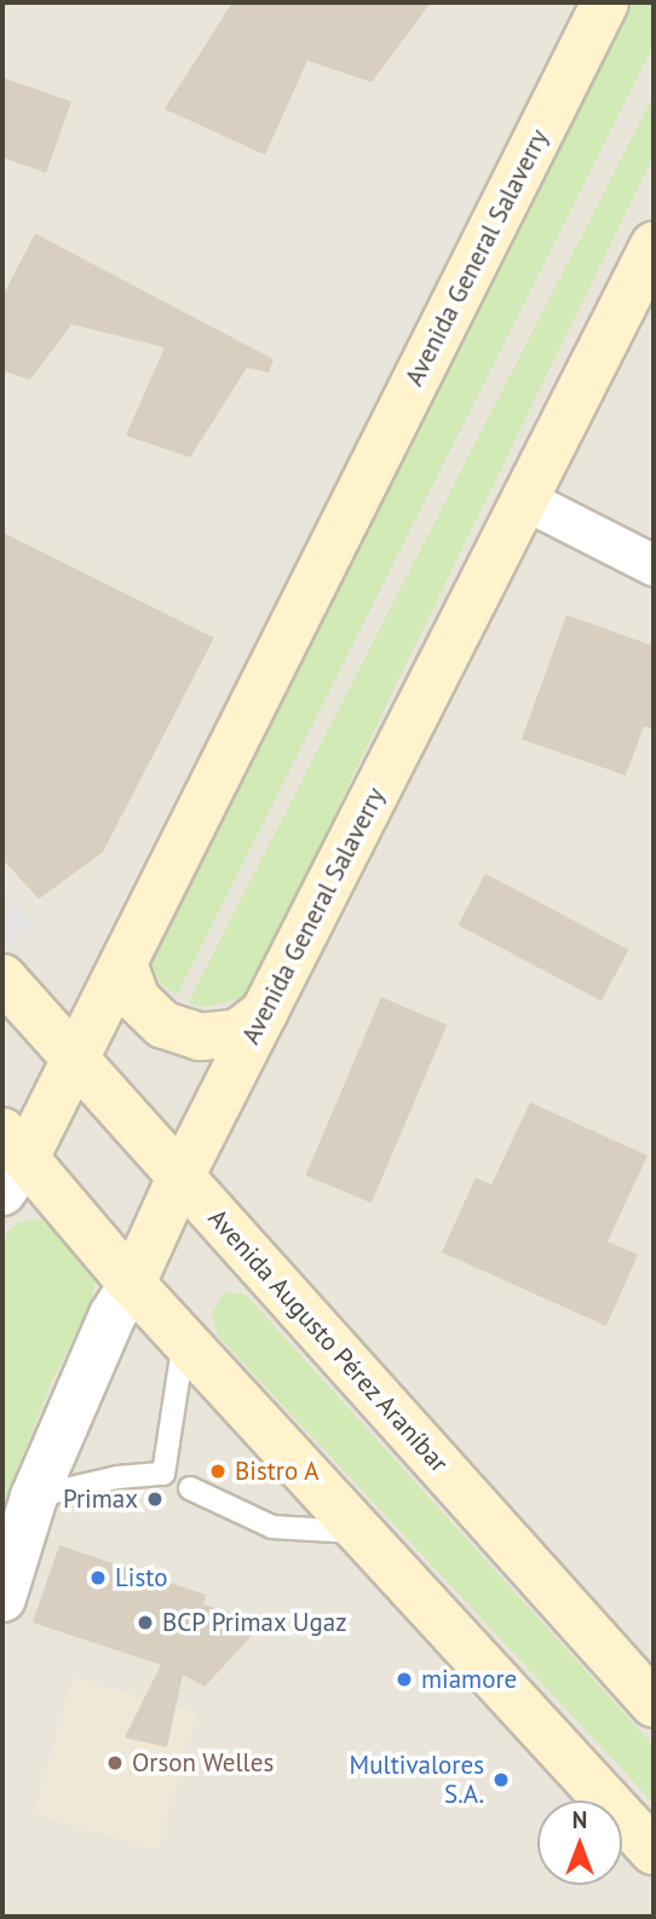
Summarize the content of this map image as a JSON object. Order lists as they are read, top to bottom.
{
  "streets": {
    "main road": ["Avenida General Salaverry", "Avenida Augusto Pérez Araníbar"]
  },
  "crossings": [
    ["Avenida General Salaverry", "Avenida Augusto Pérez Araníbar"]
  ],
  "places": [
    "Bistro A",
    "Primax",
    "Listo",
    "BCP Primax Ugaz",
    "miamore",
    "Orson Welles",
    "Multivalores S.A."
  ],
  "north": "top"
}
